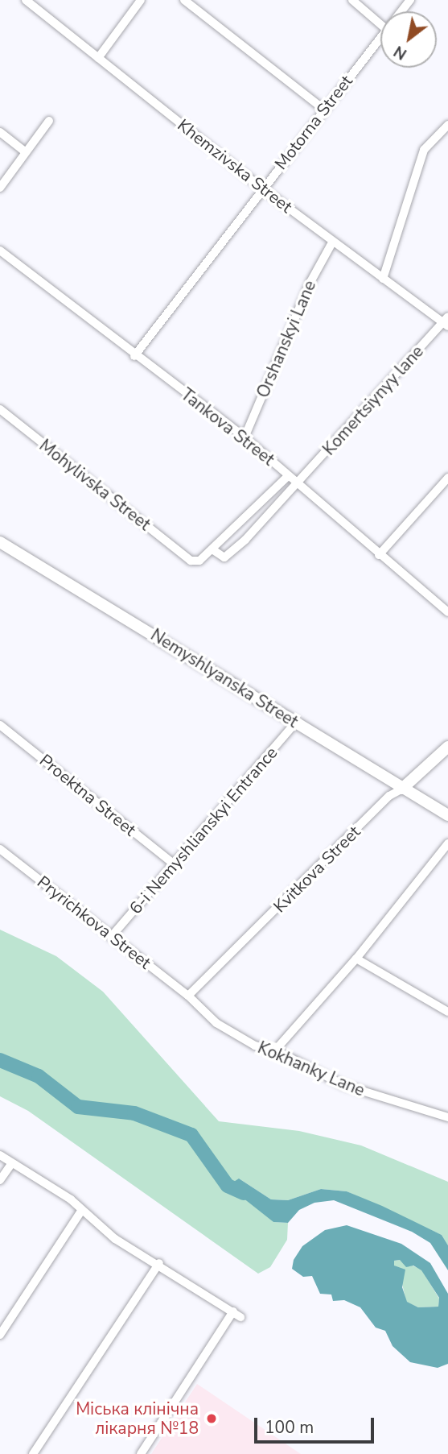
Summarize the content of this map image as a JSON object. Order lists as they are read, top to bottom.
{
  "streets": {
    "street": [
      "Motorna Street",
      "Khemzivska Street",
      "Orshanskyi Lane",
      "Komertsiynyy lane",
      "Tankova Street",
      "Mohylivska Street",
      "Nemyshlyanska Street",
      "Proektna Street",
      "6-i Nemyshlianskyi Entrance",
      "Kvitkova Street",
      "Pryrichkova Street",
      "Kokhanky Lane"
    ]
  },
  "crossings": [
    ["Motorna Street", "Khemzivska Street"],
    ["Motorna Street", "Tankova Street"],
    ["Khemzivska Street", "Orshanskyi Lane"],
    ["Khemzivska Street", "Komertsiynyy lane"],
    ["Orshanskyi Lane", "Tankova Street"],
    ["Komertsiynyy lane", "Tankova Street"],
    ["Komertsiynyy lane", "Mohylivska Street"],
    ["Nemyshlyanska Street", "6-i Nemyshlianskyi Entrance"],
    ["Nemyshlyanska Street", "Kvitkova Street"],
    ["Proektna Street", "6-i Nemyshlianskyi Entrance"],
    ["6-i Nemyshlianskyi Entrance", "Pryrichkova Street"],
    ["Kvitkova Street", "Pryrichkova Street"],
    ["Kvitkova Street", "Kokhanky Lane"],
    ["Pryrichkova Street", "Kokhanky Lane"]
  ],
  "places": ["Міська клінічна лікарня №18"],
  "scale_bar": "100 m",
  "north": "bottom left"
}
